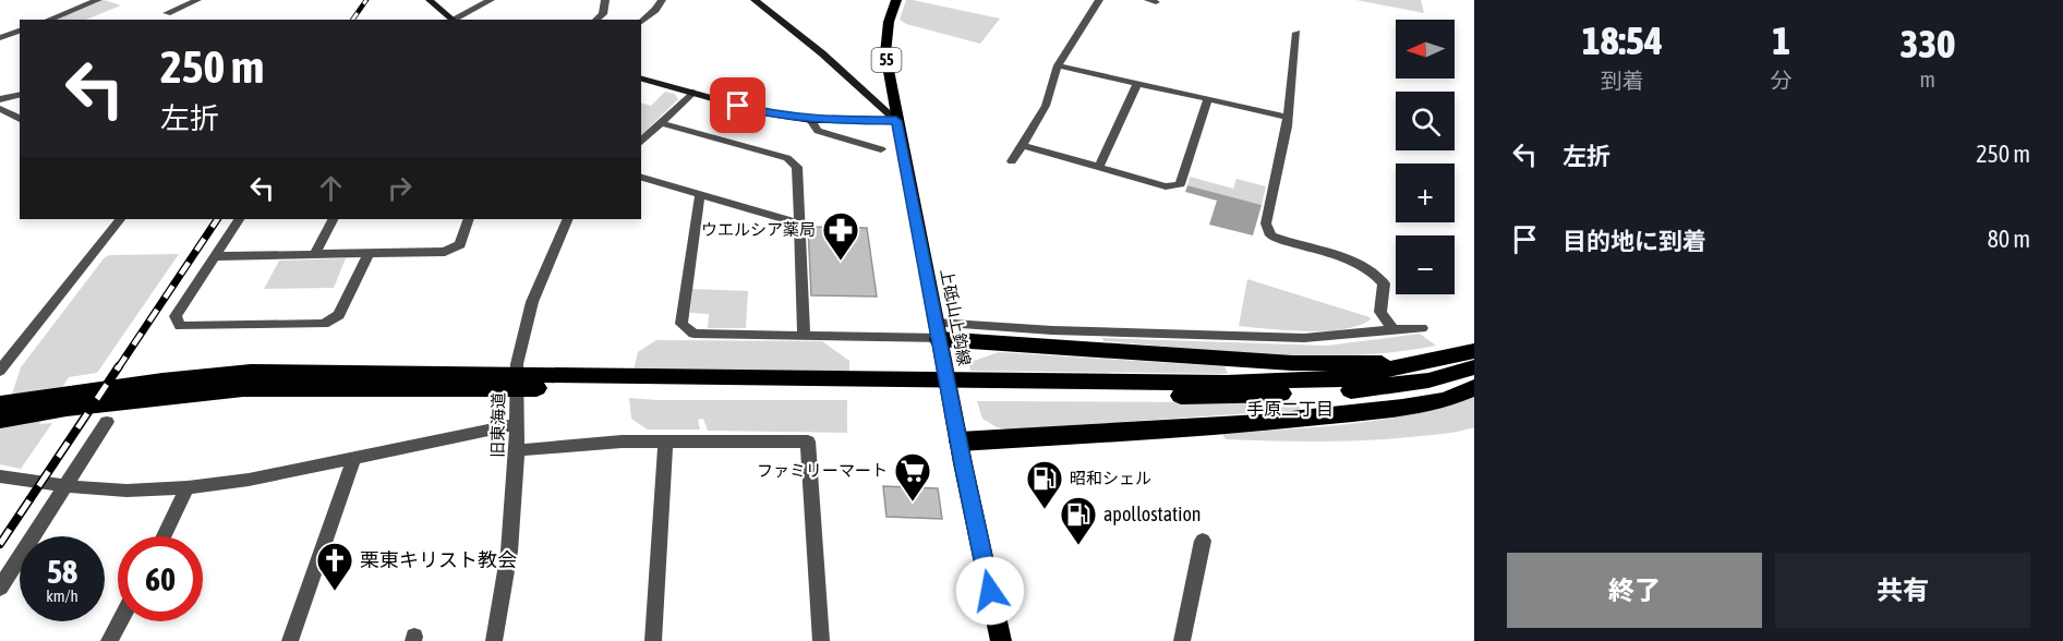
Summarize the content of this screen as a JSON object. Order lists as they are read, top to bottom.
{
  "streets": {
    "main road": ["55", "上砥山上鈎線"],
    "street": ["旧東海道"]
  },
  "districts": ["手原二丁目"],
  "places": {
    "pharmacy": ["ウエルシア薬局"],
    "supermarket": ["ファミリーマート"],
    "fuel station": ["昭和シェル", "apollostation"],
    "church": ["栗東キリスト教会"]
  },
  "north": "left",
  "page": {
    "eta": [
      "18:54",
      "到着",
      "1",
      "分",
      "330",
      "m"
    ],
    "map_buttons": ["+", "−"],
    "turn": ["250 m", "左折"],
    "list": [
      {
        "name": "左折",
        "value": "250 m"
      },
      {
        "name": "目的地に到着",
        "value": "80 m"
      }
    ],
    "speed": "58 km/h",
    "limit": "60",
    "buttons": ["終了", "共有"]
  }
}
